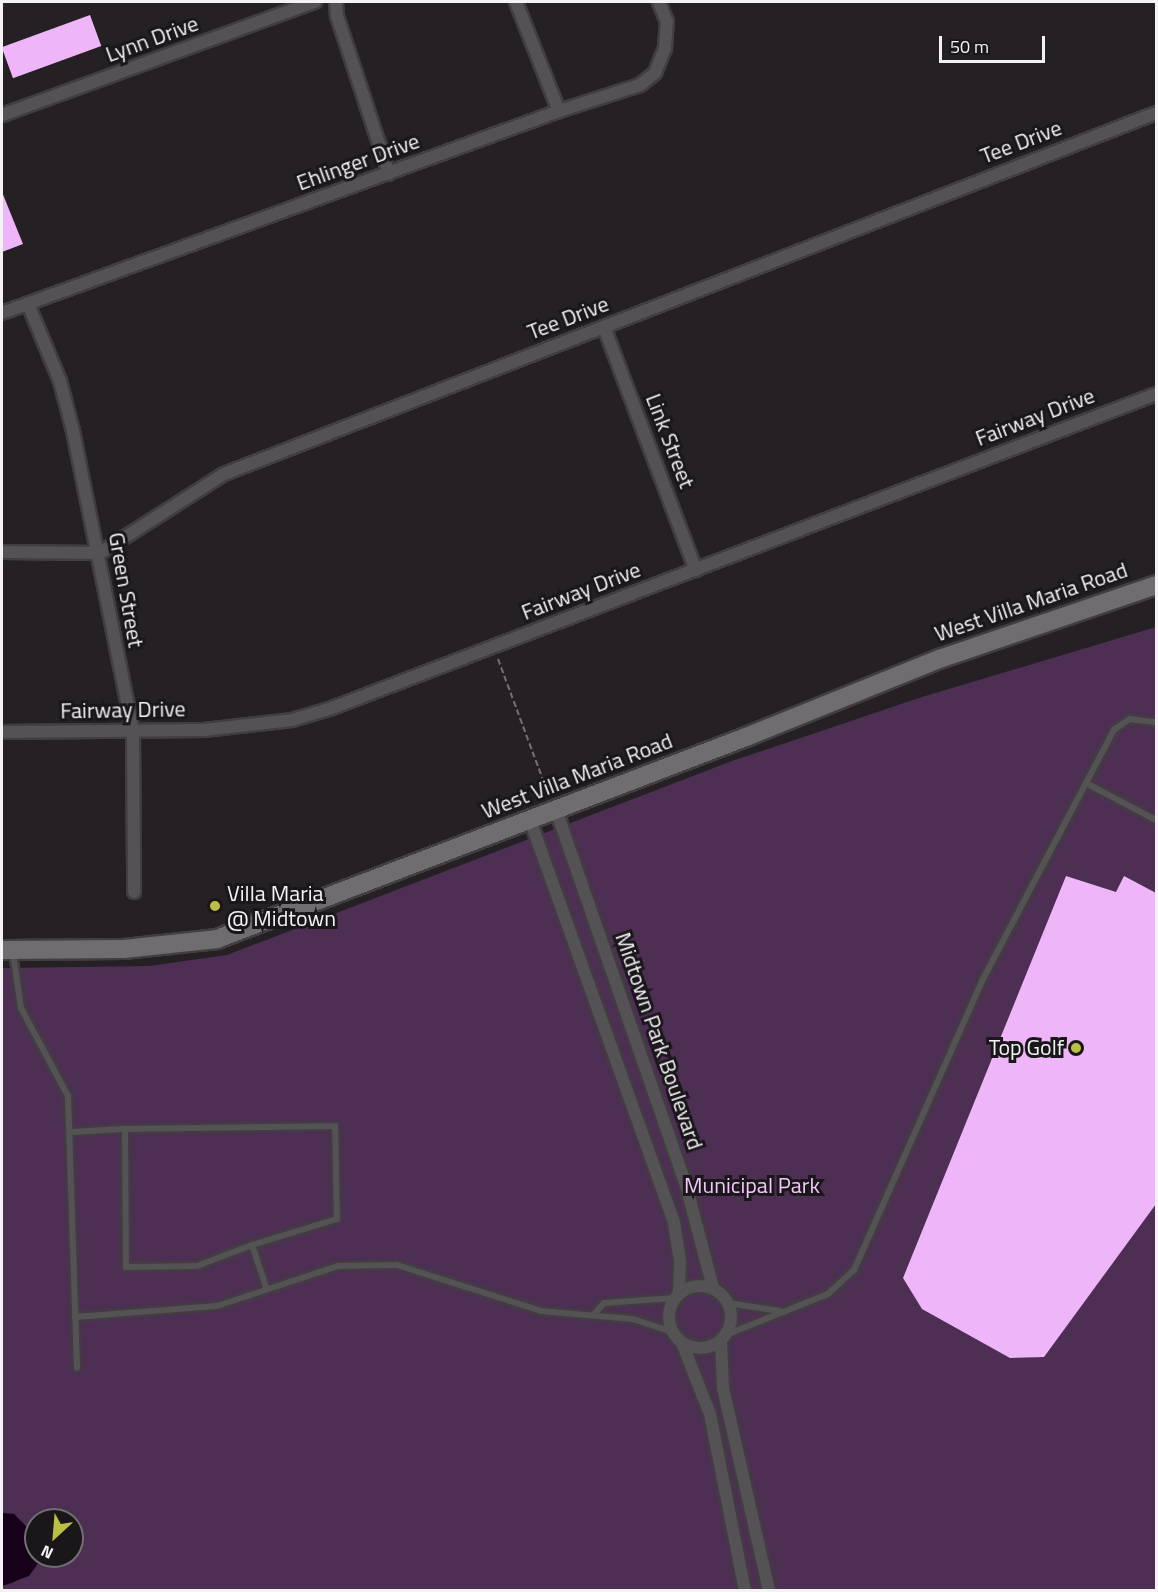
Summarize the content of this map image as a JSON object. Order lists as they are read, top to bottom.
{
  "streets": {
    "main road": ["West Villa Maria Road"],
    "street": [
      "Lynn Drive",
      "Tee Drive",
      "Ehlinger Drive",
      "Fairway Drive",
      "Link Street",
      "Green Street",
      "Midtown Park Boulevard"
    ]
  },
  "crossings": [
    ["Tee Drive", "Link Street"],
    ["Tee Drive", "Green Street"],
    ["Ehlinger Drive", "Green Street"],
    ["Fairway Drive", "Link Street"],
    ["Fairway Drive", "Green Street"],
    ["West Villa Maria Road", "Midtown Park Boulevard"]
  ],
  "parks": ["Municipal Park"],
  "places": ["Villa Maria @ Midtown", "Top Golf"],
  "scale_bar": "50 m",
  "north": "bottom left"
}
